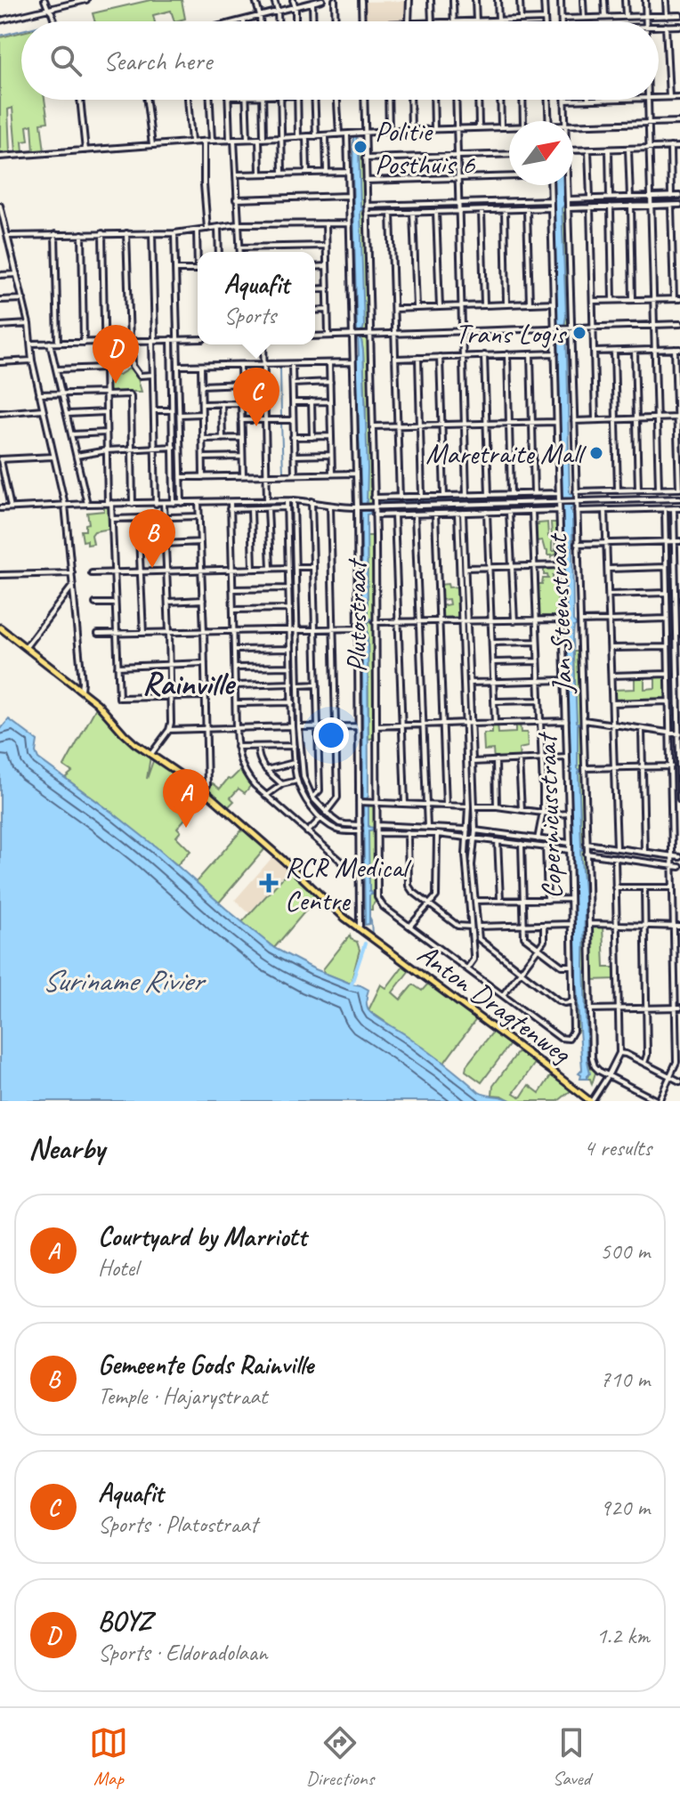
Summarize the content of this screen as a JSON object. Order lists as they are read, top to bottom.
{
  "streets": {
    "main road": ["Anton Dragtenweg"],
    "street": ["Jan Steenstraat", "Plutostraat", "Copernicusstraat"]
  },
  "crossings": [
    ["Plutostraat", "Copernicusstraat"]
  ],
  "districts": ["Rainville"],
  "water": ["Suriname Rivier"],
  "places": {
    "other": ["Politie Posthuis 6", "Trans Logis", "Maretraite Mall"],
    "health": ["RCR Medical Centre"]
  },
  "north": "top right",
  "page": {
    "search": "Search here",
    "popup": ["Aquafit", "Sports"],
    "pins": [
      "D",
      "C",
      "B",
      "A"
    ],
    "heading": ["Nearby", "4 results"],
    "list": [
      {
        "mark": "A",
        "name": "Courtyard by Marriott",
        "note": "Hotel",
        "value": "500 m"
      },
      {
        "mark": "B",
        "name": "Gemeente Gods Rainville",
        "note": "Temple · Hajarystraat",
        "value": "710 m"
      },
      {
        "mark": "C",
        "name": "Aquafit",
        "note": "Sports · Platostraat",
        "value": "920 m"
      },
      {
        "mark": "D",
        "name": "BOYZ",
        "note": "Sports · Eldoradolaan",
        "value": "1.2 km"
      }
    ],
    "nav": ["Map", "Directions", "Saved"]
  }
}
